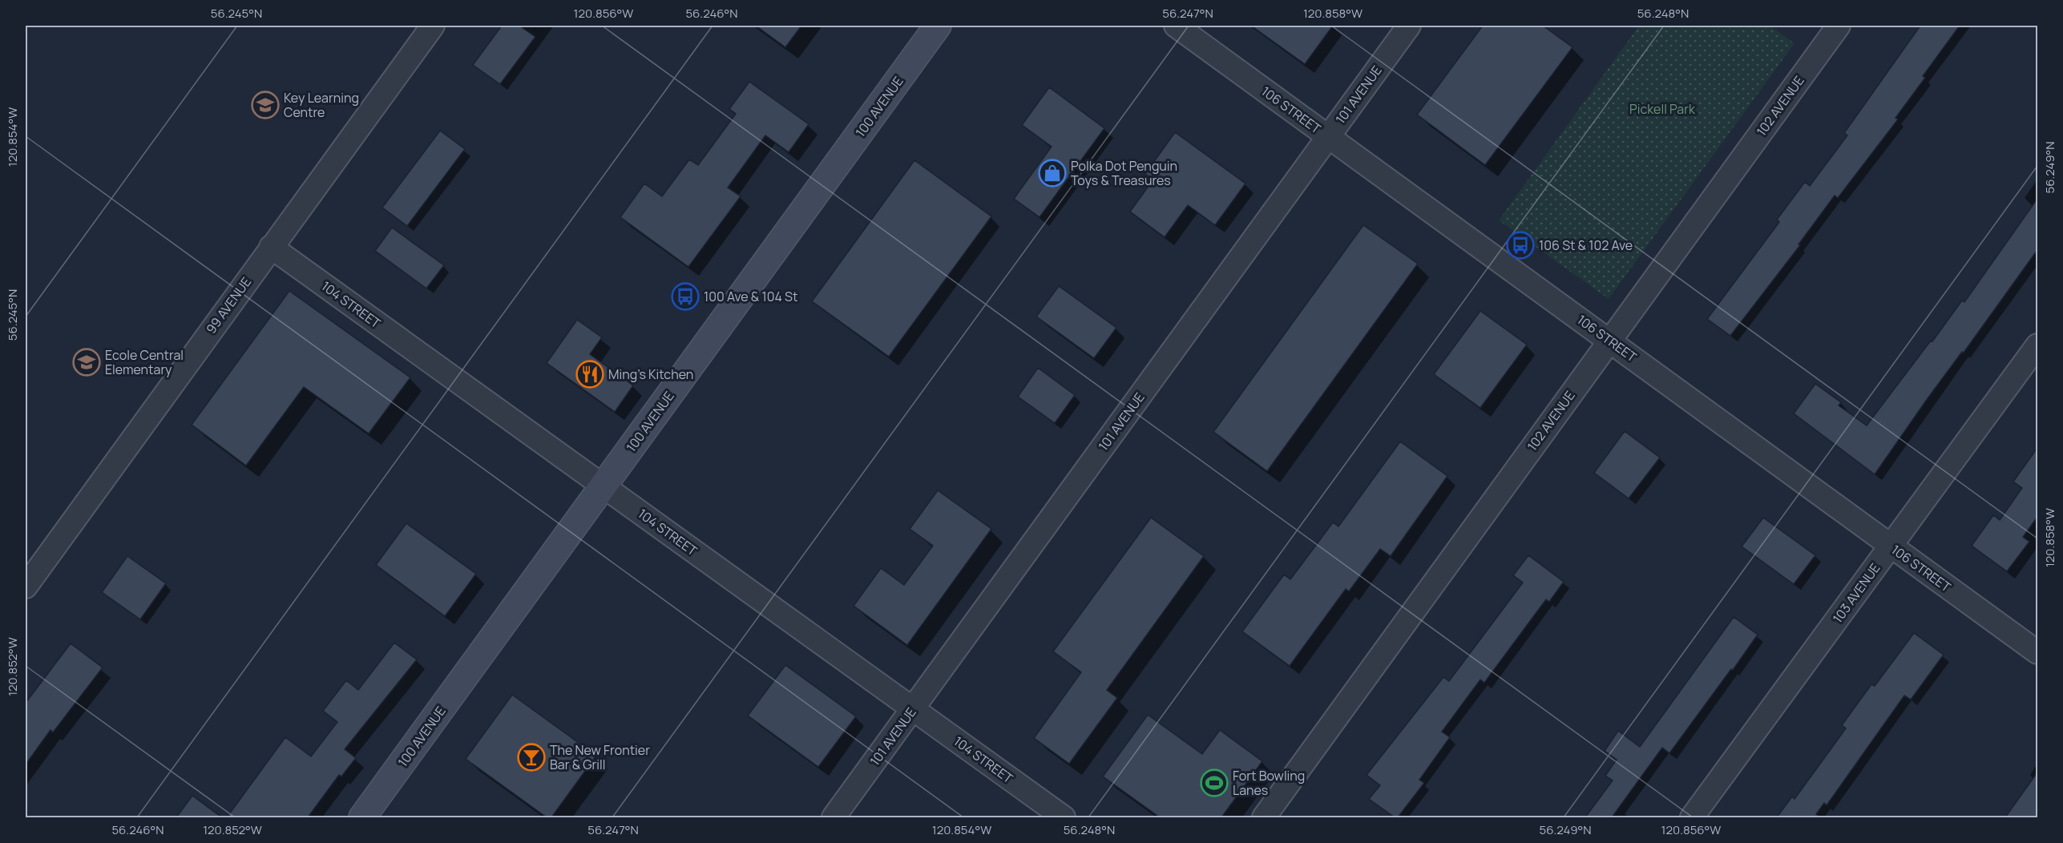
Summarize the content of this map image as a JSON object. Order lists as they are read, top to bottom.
{
  "streets": {
    "main road": ["100 AVENUE"],
    "street": [
      "101 AVENUE",
      "102 AVENUE",
      "106 STREET",
      "104 STREET",
      "99 AVENUE",
      "103 AVENUE"
    ]
  },
  "crossings": [
    ["101 AVENUE", "106 STREET"],
    ["101 AVENUE", "104 STREET"],
    ["102 AVENUE", "106 STREET"],
    ["100 AVENUE", "104 STREET"],
    ["106 STREET", "103 AVENUE"],
    ["104 STREET", "99 AVENUE"]
  ],
  "parks": ["Pickell Park"],
  "places": {
    "school or university": ["Key Learning Centre", "Ecole Central Elementary"],
    "shop": ["Polka Dot Penguin Toys & Treasures"],
    "bus stop": ["106 St & 102 Ave", "100 Ave & 104 St"],
    "restaurant": ["Ming's Kitchen"],
    "bar": ["The New Frontier Bar & Grill"],
    "sports": ["Fort Bowling Lanes"]
  },
  "coordinates": [
    "56.245°N",
    "120.856°W",
    "56.246°N",
    "56.247°N",
    "120.858°W",
    "56.248°N",
    "120.854°W",
    "56.249°N",
    "120.852°W"
  ]
}
